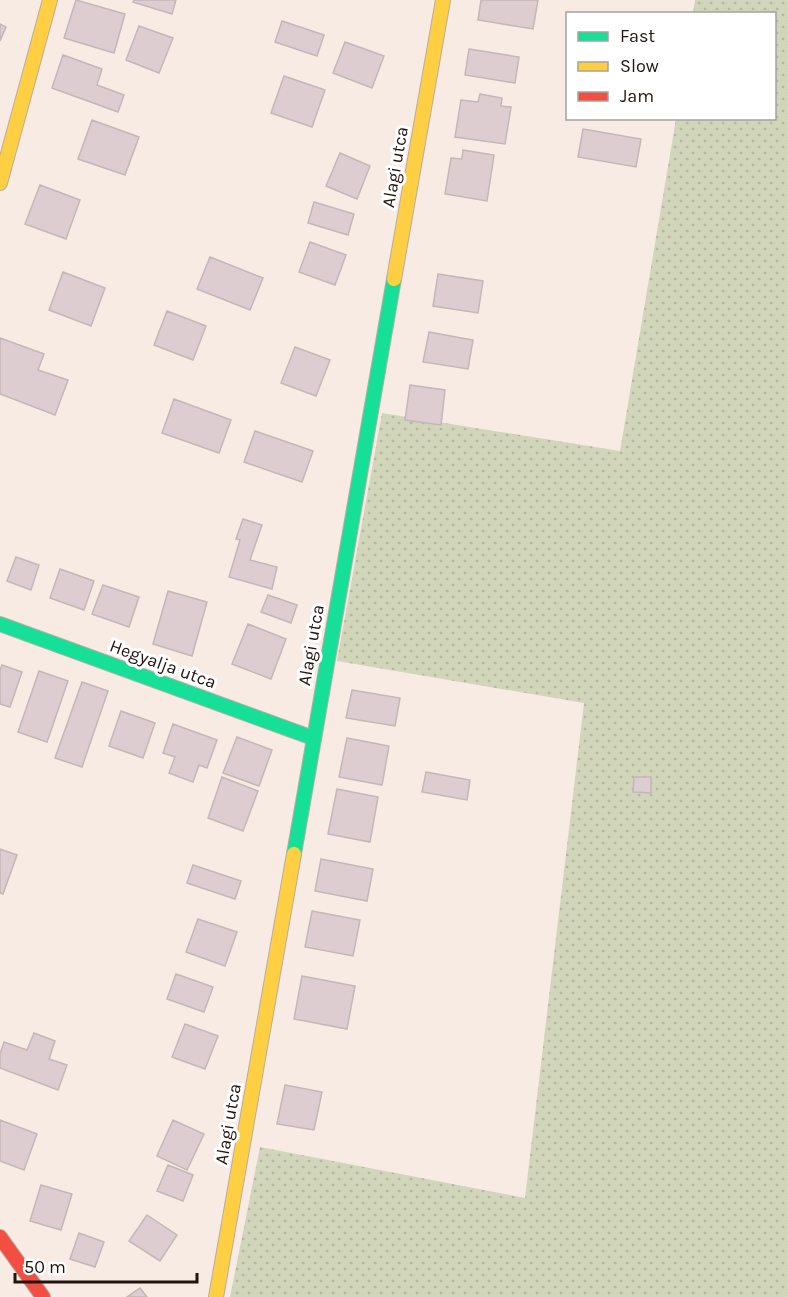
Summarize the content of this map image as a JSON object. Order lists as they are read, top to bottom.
{
  "streets": {
    "street": ["Alagi utca", "Hegyalja utca"]
  },
  "crossings": [
    ["Alagi utca", "Hegyalja utca"]
  ],
  "legend": ["Fast", "Slow", "Jam"],
  "scale_bar": "50 m"
}
